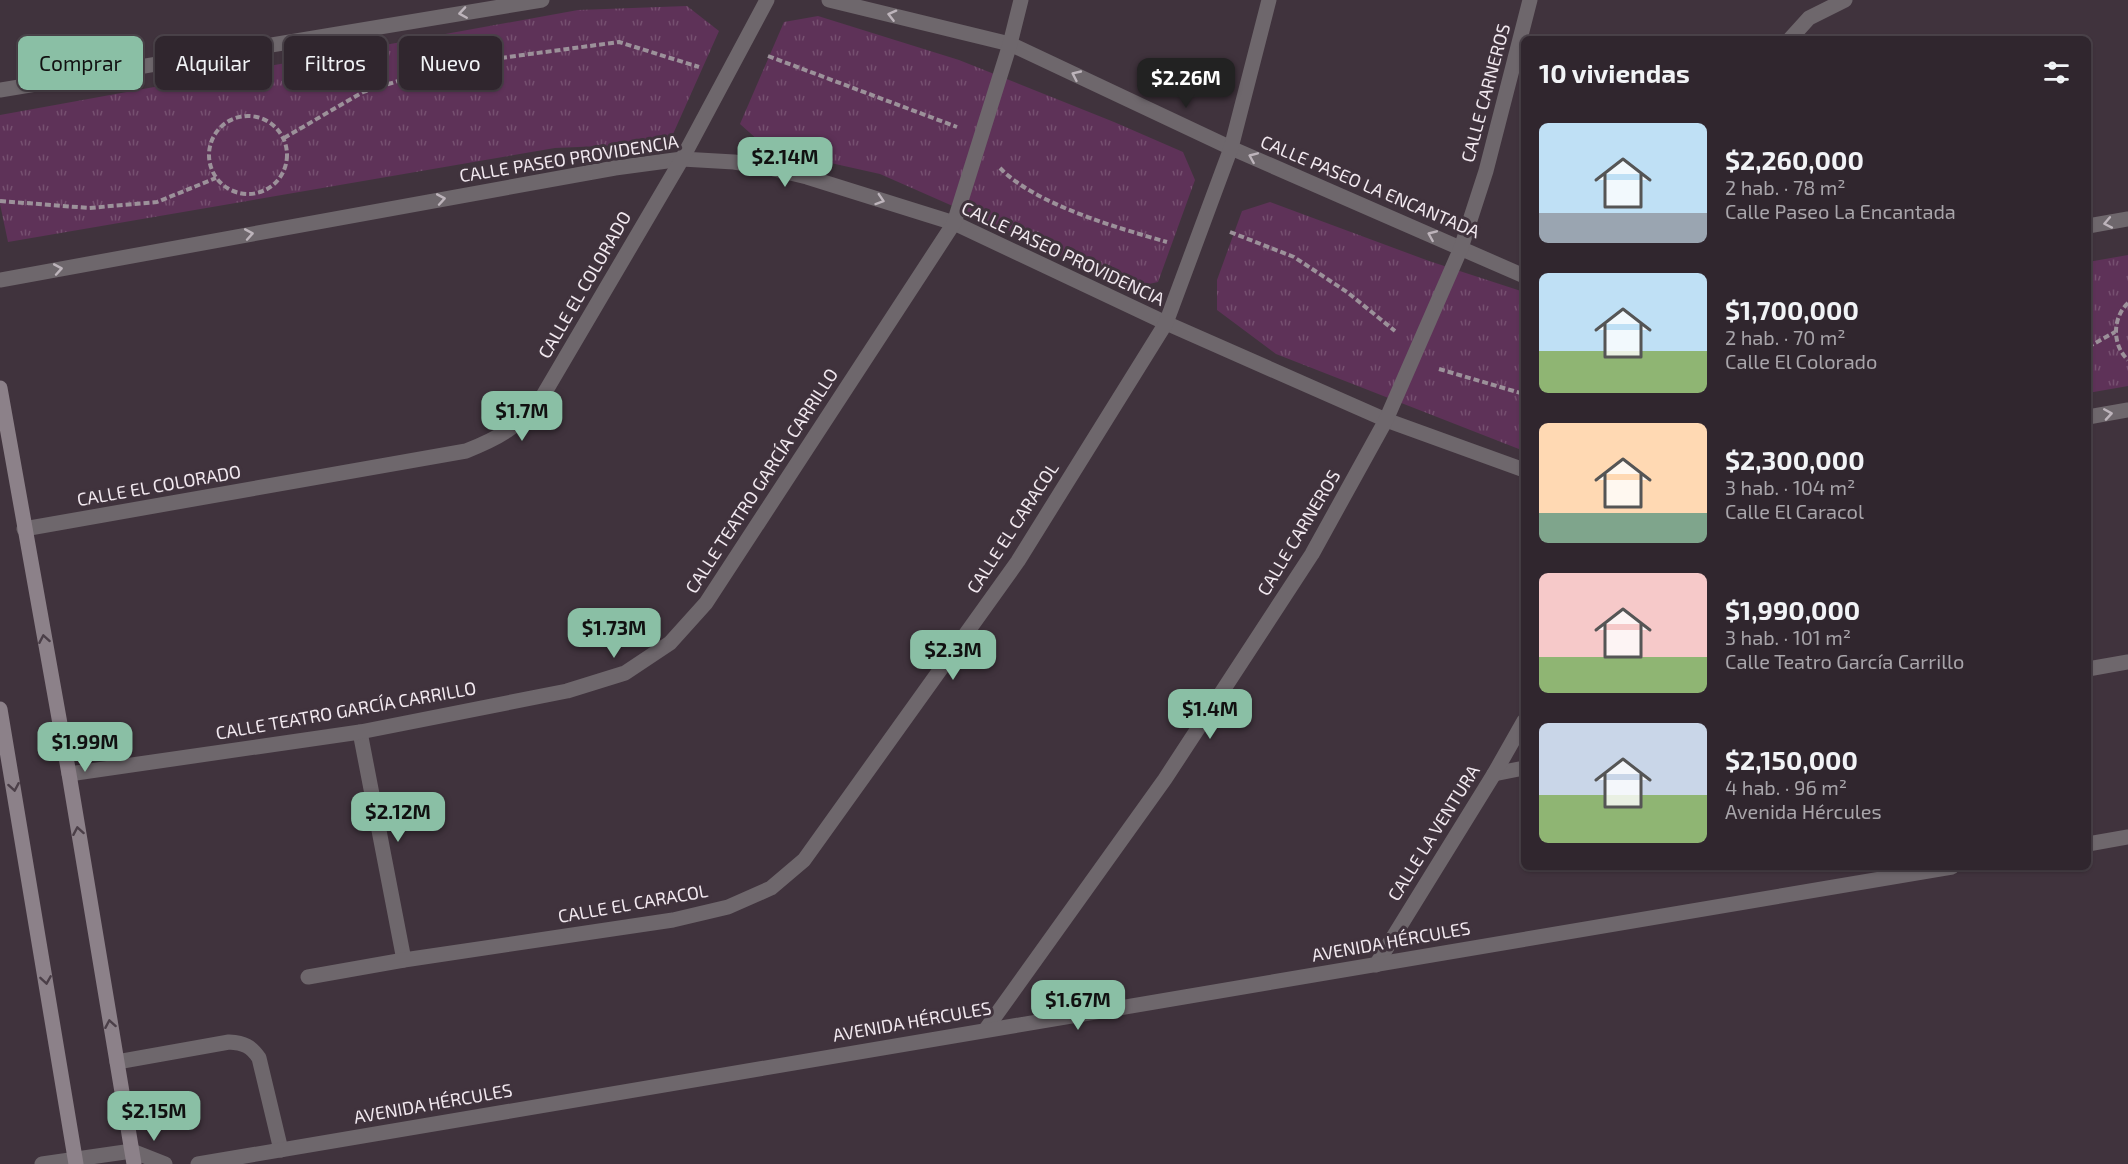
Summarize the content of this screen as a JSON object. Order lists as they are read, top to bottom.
{
  "streets": {
    "street": [
      "CALLE CARNEROS",
      "CALLE PASEO PROVIDENCIA",
      "CALLE PASEO LA ENCANTADA",
      "CALLE EL COLORADO",
      "CALLE TEATRO GARCÍA CARRILLO",
      "CALLE EL CARACOL",
      "CALLE LA VENTURA",
      "AVENIDA HÉRCULES"
    ]
  },
  "crossings": [
    ["CALLE CARNEROS", "CALLE PASEO PROVIDENCIA"],
    ["CALLE CARNEROS", "CALLE PASEO LA ENCANTADA"],
    ["CALLE CARNEROS", "AVENIDA HÉRCULES"],
    ["CALLE PASEO PROVIDENCIA", "CALLE EL COLORADO"],
    ["CALLE PASEO PROVIDENCIA", "CALLE TEATRO GARCÍA CARRILLO"],
    ["CALLE PASEO PROVIDENCIA", "CALLE EL CARACOL"],
    ["CALLE PASEO LA ENCANTADA", "CALLE TEATRO GARCÍA CARRILLO"],
    ["CALLE PASEO LA ENCANTADA", "CALLE EL CARACOL"],
    ["CALLE LA VENTURA", "AVENIDA HÉRCULES"]
  ],
  "one_way": ["CALLE PASEO PROVIDENCIA", "CALLE PASEO LA ENCANTADA"],
  "page": {
    "chip": [
      "Comprar",
      "Alquilar",
      "Filtros",
      "Nuevo"
    ],
    "heading": "10 viviendas",
    "price": [
      "$2.26M",
      "$2.14M",
      "$1.7M",
      "$1.73M",
      "$2.3M",
      "$1.4M",
      "$1.99M",
      "$2.12M",
      "$1.67M",
      "$2.15M"
    ],
    "list": [
      {
        "name": "$2,260,000",
        "note": "2 hab. · 78 m² · Calle Paseo La Encantada"
      },
      {
        "name": "$1,700,000",
        "note": "2 hab. · 70 m² · Calle El Colorado"
      },
      {
        "name": "$2,300,000",
        "note": "3 hab. · 104 m² · Calle El Caracol"
      },
      {
        "name": "$1,990,000",
        "note": "3 hab. · 101 m² · Calle Teatro García Carrillo"
      },
      {
        "name": "$2,150,000",
        "note": "4 hab. · 96 m² · Avenida Hércules"
      }
    ]
  }
}
